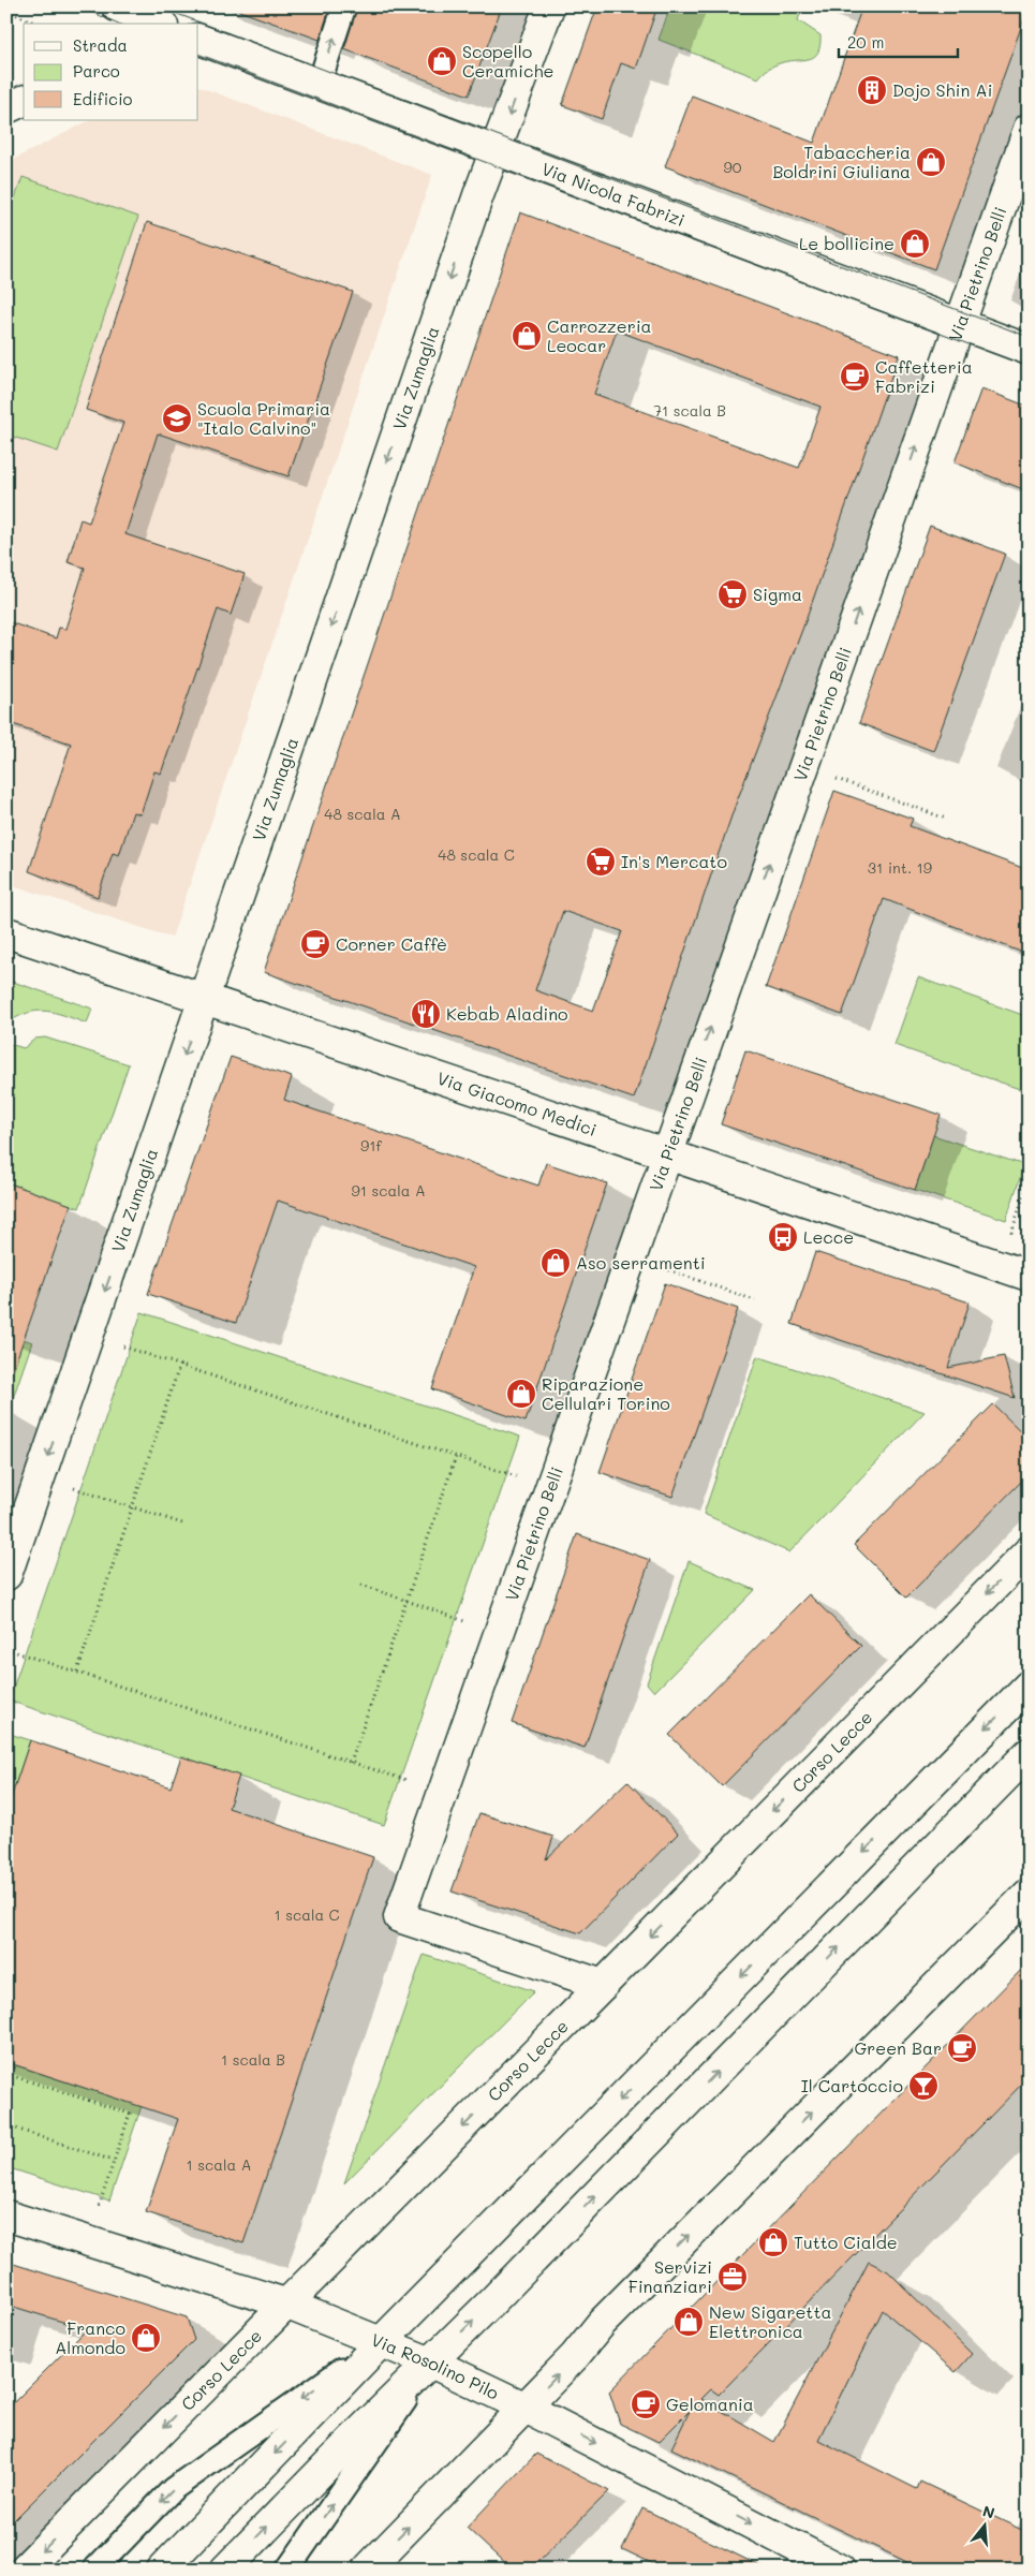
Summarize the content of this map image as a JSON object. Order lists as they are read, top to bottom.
{
  "streets": {
    "street": [
      "Via Nicola Fabrizi",
      "Via Pietrino Belli",
      "Via Zumaglia",
      "Via Giacomo Medici",
      "Corso Lecce",
      "Via Rosolino Pilo"
    ]
  },
  "crossings": [
    ["Via Nicola Fabrizi", "Via Pietrino Belli"],
    ["Via Nicola Fabrizi", "Via Zumaglia"],
    ["Via Pietrino Belli", "Via Giacomo Medici"],
    ["Via Pietrino Belli", "Corso Lecce"],
    ["Via Zumaglia", "Via Giacomo Medici"],
    ["Corso Lecce", "Via Rosolino Pilo"]
  ],
  "one_way": ["Via Pietrino Belli", "Via Zumaglia", "Via Rosolino Pilo"],
  "places": {
    "shop": [
      "Scopello Ceramiche",
      "Tabaccheria Boldrini Giuliana",
      "Le bollicine",
      "Carrozzeria Leocar",
      "Aso serramenti",
      "Riparazione Cellulari Torino",
      "Tutto Cialde",
      "New Sigaretta Elettronica",
      "Franco Almondo"
    ],
    "building": ["Dojo Shin Ai"],
    "cafe": [
      "Caffetteria Fabrizi",
      "Corner Caffè",
      "Green Bar",
      "Gelomania"
    ],
    "school or university": ["Scuola Primaria \"Italo Calvino\""],
    "supermarket": ["Sigma", "In's Mercato"],
    "restaurant": ["Kebab Aladino"],
    "bus stop": ["Lecce"],
    "bar": ["Il Cartoccio"],
    "office": ["Servizi Finanziari"]
  },
  "house_numbers": [
    "90",
    "71 scala B",
    "48 scala A",
    "48 scala C",
    "31 int. 19",
    "91f",
    "91 scala A",
    "1 scala C",
    "1 scala B",
    "1 scala A"
  ],
  "legend": ["Strada", "Parco", "Edificio"],
  "scale_bar": "20 m",
  "north": "top"
}
